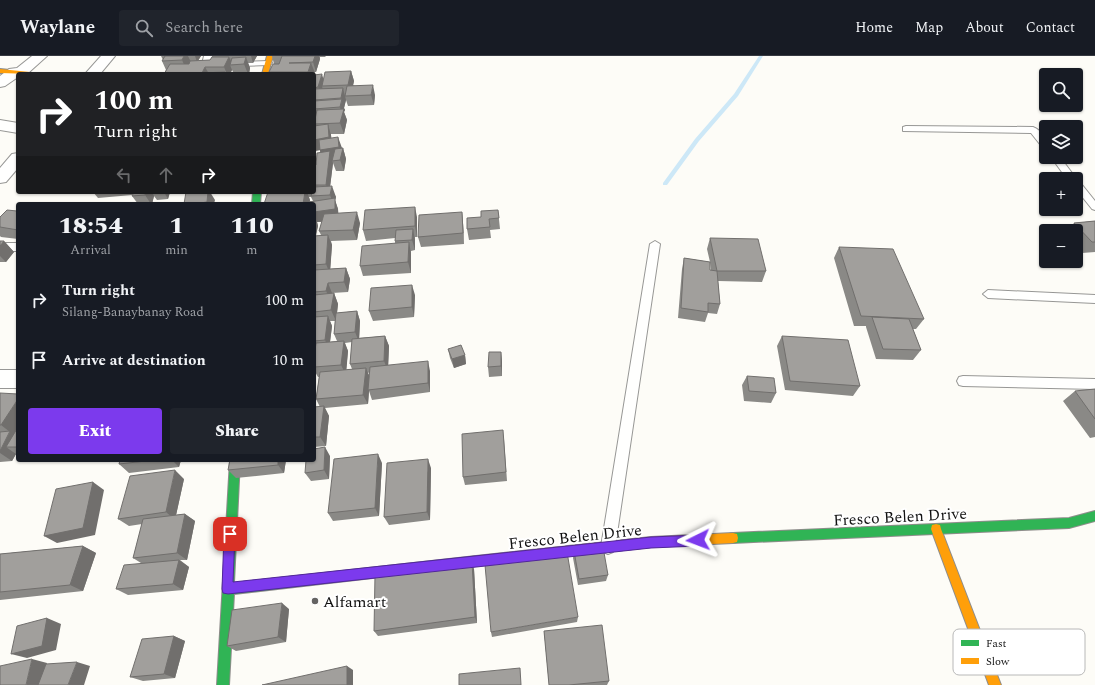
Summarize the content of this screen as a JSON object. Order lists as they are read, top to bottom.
{
  "streets": {
    "street": ["Fresco Belen Drive"]
  },
  "places": ["Alfamart"],
  "legend": ["Fast", "Slow"],
  "page": {
    "header": "Waylane",
    "search": "Search here",
    "nav": [
      "Home",
      "Map",
      "About",
      "Contact"
    ],
    "map_buttons": ["+", "−"],
    "turn": ["100 m", "Turn right"],
    "eta": [
      "18:54",
      "Arrival",
      "1",
      "min",
      "110",
      "m"
    ],
    "list": [
      {
        "name": "Turn right",
        "note": "Silang-Banaybanay Road",
        "value": "100 m"
      },
      {
        "name": "Arrive at destination",
        "value": "10 m"
      }
    ],
    "buttons": ["Exit", "Share"]
  }
}
